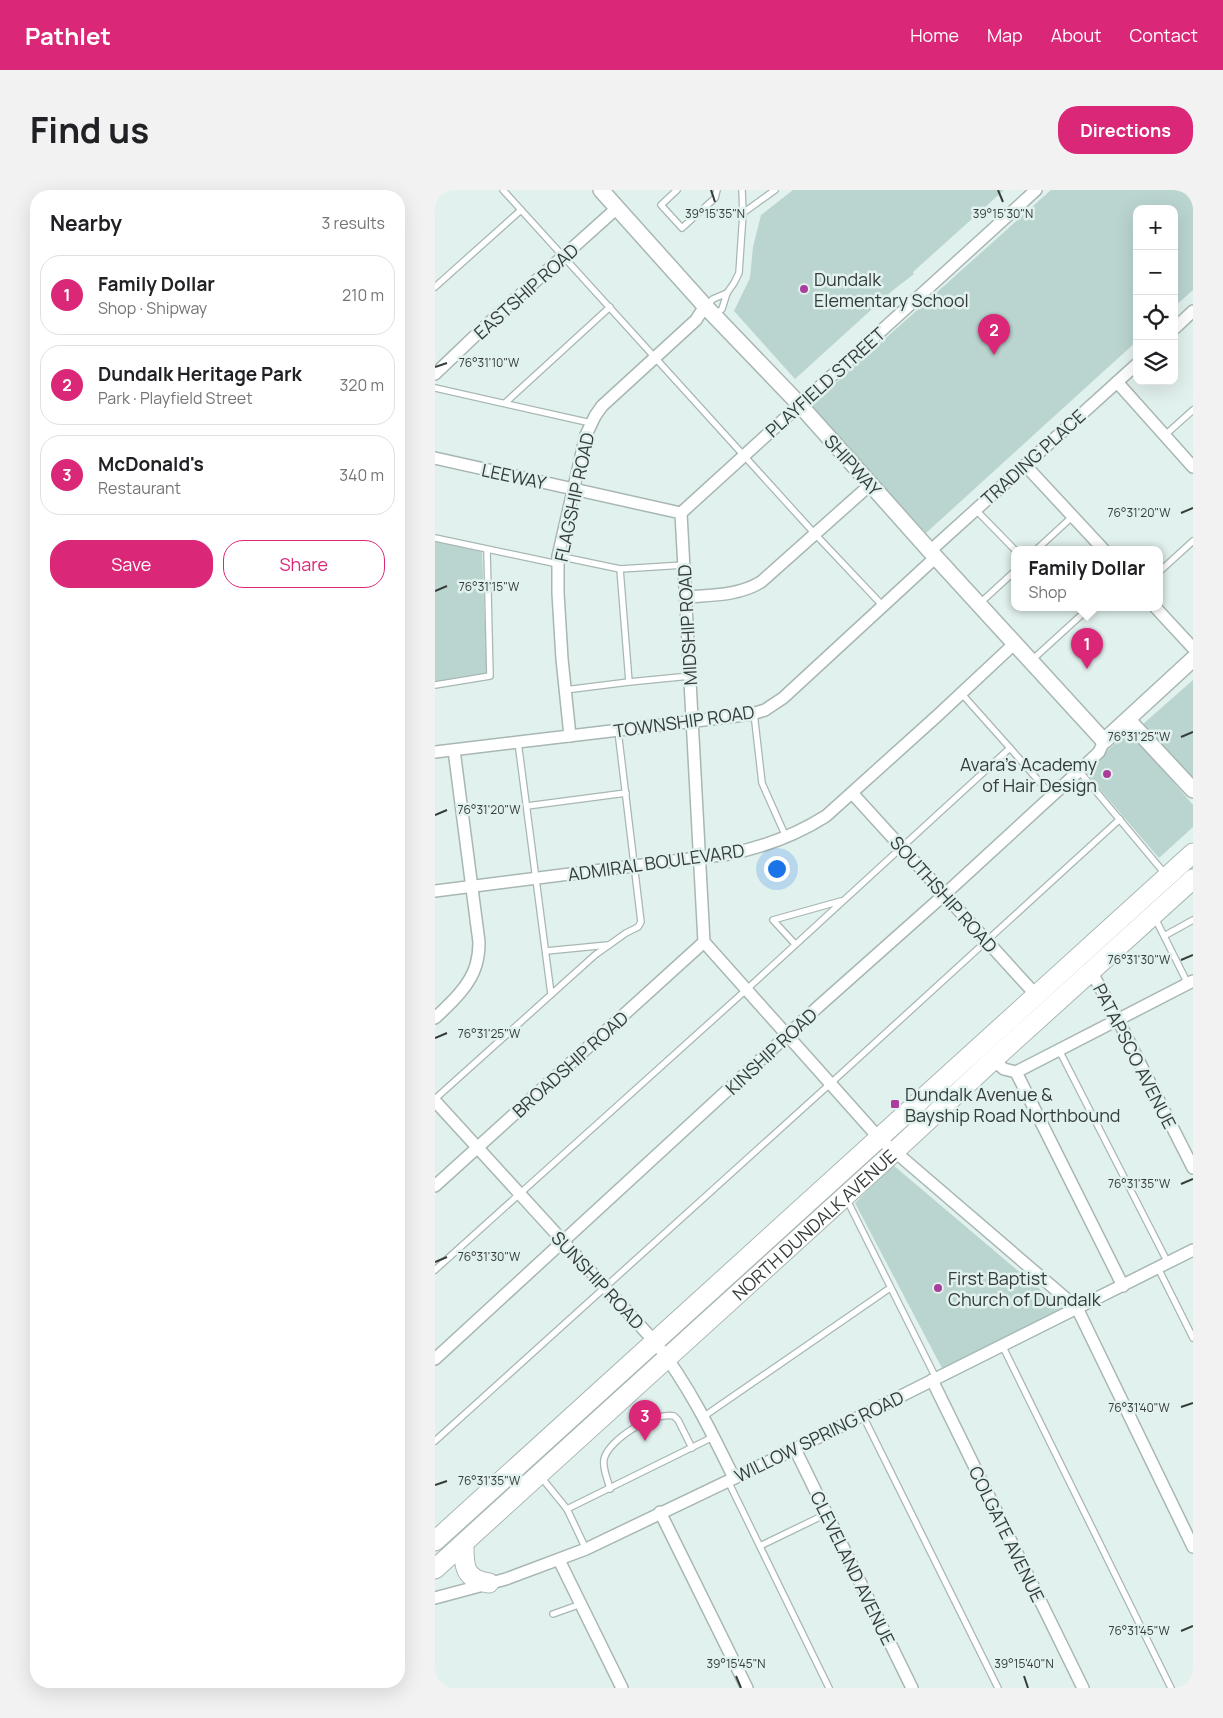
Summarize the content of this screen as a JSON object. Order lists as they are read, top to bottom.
{
  "streets": {
    "main road": ["NORTH DUNDALK AVENUE"],
    "street": [
      "EASTSHIP ROAD",
      "PLAYFIELD STREET",
      "TRADING PLACE",
      "SHIPWAY",
      "LEEWAY",
      "FLAGSHIP ROAD",
      "MIDSHIP ROAD",
      "TOWNSHIP ROAD",
      "ADMIRAL BOULEVARD",
      "SOUTHSHIP ROAD",
      "KINSHIP ROAD",
      "PATAPSCO AVENUE",
      "BROADSHIP ROAD",
      "SUNSHIP ROAD",
      "WILLOW SPRING ROAD",
      "COLGATE AVENUE",
      "CLEVELAND AVENUE"
    ]
  },
  "crossings": [
    ["EASTSHIP ROAD", "SHIPWAY"],
    ["PLAYFIELD STREET", "SHIPWAY"],
    ["PLAYFIELD STREET", "LEEWAY"],
    ["PLAYFIELD STREET", "MIDSHIP ROAD"],
    ["TRADING PLACE", "SHIPWAY"],
    ["TRADING PLACE", "TOWNSHIP ROAD"],
    ["SHIPWAY", "FLAGSHIP ROAD"],
    ["SHIPWAY", "TOWNSHIP ROAD"],
    ["SHIPWAY", "ADMIRAL BOULEVARD"],
    ["SHIPWAY", "KINSHIP ROAD"],
    ["LEEWAY", "FLAGSHIP ROAD"],
    ["LEEWAY", "MIDSHIP ROAD"],
    ["FLAGSHIP ROAD", "TOWNSHIP ROAD"],
    ["MIDSHIP ROAD", "TOWNSHIP ROAD"],
    ["MIDSHIP ROAD", "ADMIRAL BOULEVARD"],
    ["MIDSHIP ROAD", "BROADSHIP ROAD"],
    ["ADMIRAL BOULEVARD", "SOUTHSHIP ROAD"],
    ["SOUTHSHIP ROAD", "KINSHIP ROAD"],
    ["SOUTHSHIP ROAD", "NORTH DUNDALK AVENUE"],
    ["KINSHIP ROAD", "SUNSHIP ROAD"],
    ["PATAPSCO AVENUE", "NORTH DUNDALK AVENUE"],
    ["BROADSHIP ROAD", "SUNSHIP ROAD"],
    ["NORTH DUNDALK AVENUE", "SUNSHIP ROAD"],
    ["SUNSHIP ROAD", "WILLOW SPRING ROAD"],
    ["WILLOW SPRING ROAD", "COLGATE AVENUE"],
    ["WILLOW SPRING ROAD", "CLEVELAND AVENUE"]
  ],
  "places": {
    "other": ["Dundalk Elementary School", "Avara's Academy of Hair Design", "First Baptist Church of Dundalk"],
    "transit": ["Dundalk Avenue & Bayship Road Northbound"]
  },
  "page": {
    "header": "Pathlet",
    "nav": [
      "Home",
      "Map",
      "About",
      "Contact"
    ],
    "title": "Find us",
    "buttons": [
      "Directions",
      ["Save", "Share"]
    ],
    "heading": ["Nearby", "3 results"],
    "map_buttons": ["+", "−"],
    "list": [
      {
        "mark": "1",
        "name": "Family Dollar",
        "note": "Shop · Shipway",
        "value": "210 m"
      },
      {
        "mark": "2",
        "name": "Dundalk Heritage Park",
        "note": "Park · Playfield Street",
        "value": "320 m"
      },
      {
        "mark": "3",
        "name": "McDonald's",
        "note": "Restaurant",
        "value": "340 m"
      }
    ],
    "pins": ["2", "1", "3"],
    "popup": ["Family Dollar", "Shop"]
  },
  "coordinates": [
    "39°15'35\"N",
    "39°15'30\"N",
    "76°31'10\"W",
    "76°31'20\"W",
    "76°31'15\"W",
    "76°31'25\"W",
    "76°31'30\"W",
    "76°31'35\"W",
    "76°31'40\"W",
    "76°31'45\"W",
    "39°15'45\"N",
    "39°15'40\"N"
  ]
}
